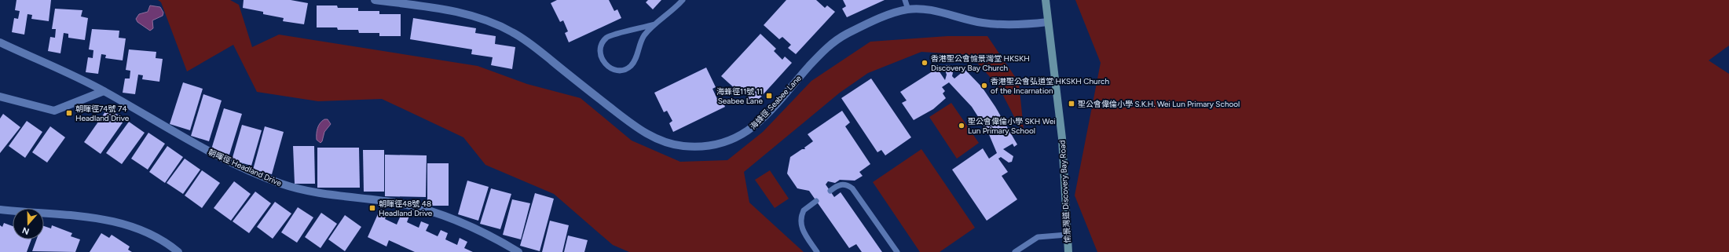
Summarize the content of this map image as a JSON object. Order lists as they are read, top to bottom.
{
  "streets": {
    "street": ["海蜂徑 Seabee Lane", "朝暉徑 Headland Drive", "愉景灣道 Discovery Bay Road"]
  },
  "crossings": [
    ["海蜂徑 Seabee Lane", "愉景灣道 Discovery Bay Road"]
  ],
  "places": {
    "other": ["香港聖公會愉景灣堂 HKSKH Discovery Bay Church", "香港聖公會弘道堂 HKSKH Church of the Incarnation", "聖公會偉倫小學 SKH Wei Lun Primary School"],
    "transit": [
      "海蜂徑11號 11 Seabee Lane",
      "聖公會偉倫小學 S.K.H. Wei Lun Primary School",
      "朝暉徑74號 74 Headland Drive",
      "朝暉徑48號 48 Headland Drive"
    ]
  },
  "north": "bottom"
}
